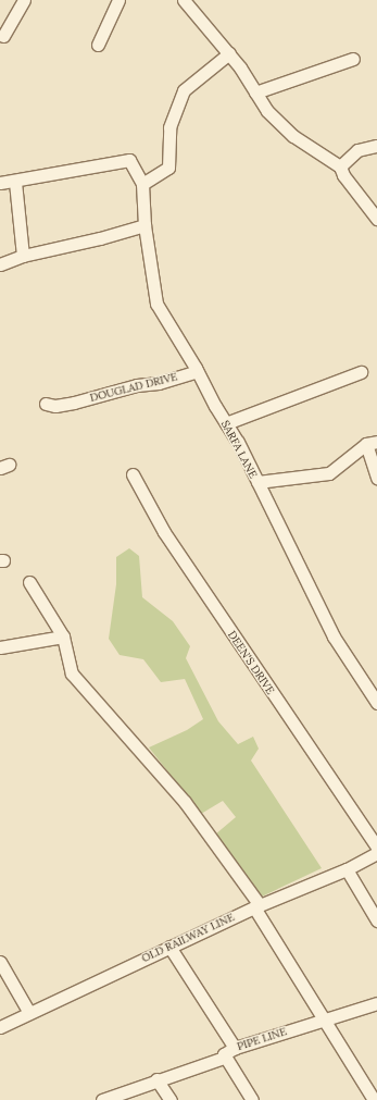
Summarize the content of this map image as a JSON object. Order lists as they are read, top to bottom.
{
  "streets": {
    "street": [
      "DOUGLAD DRIVE",
      "SARFA LANE",
      "DEEN'S DRIVE",
      "OLD RAILWAY LINE",
      "PIPE LINE"
    ]
  },
  "crossings": [
    ["DOUGLAD DRIVE", "SARFA LANE"]
  ]
}
